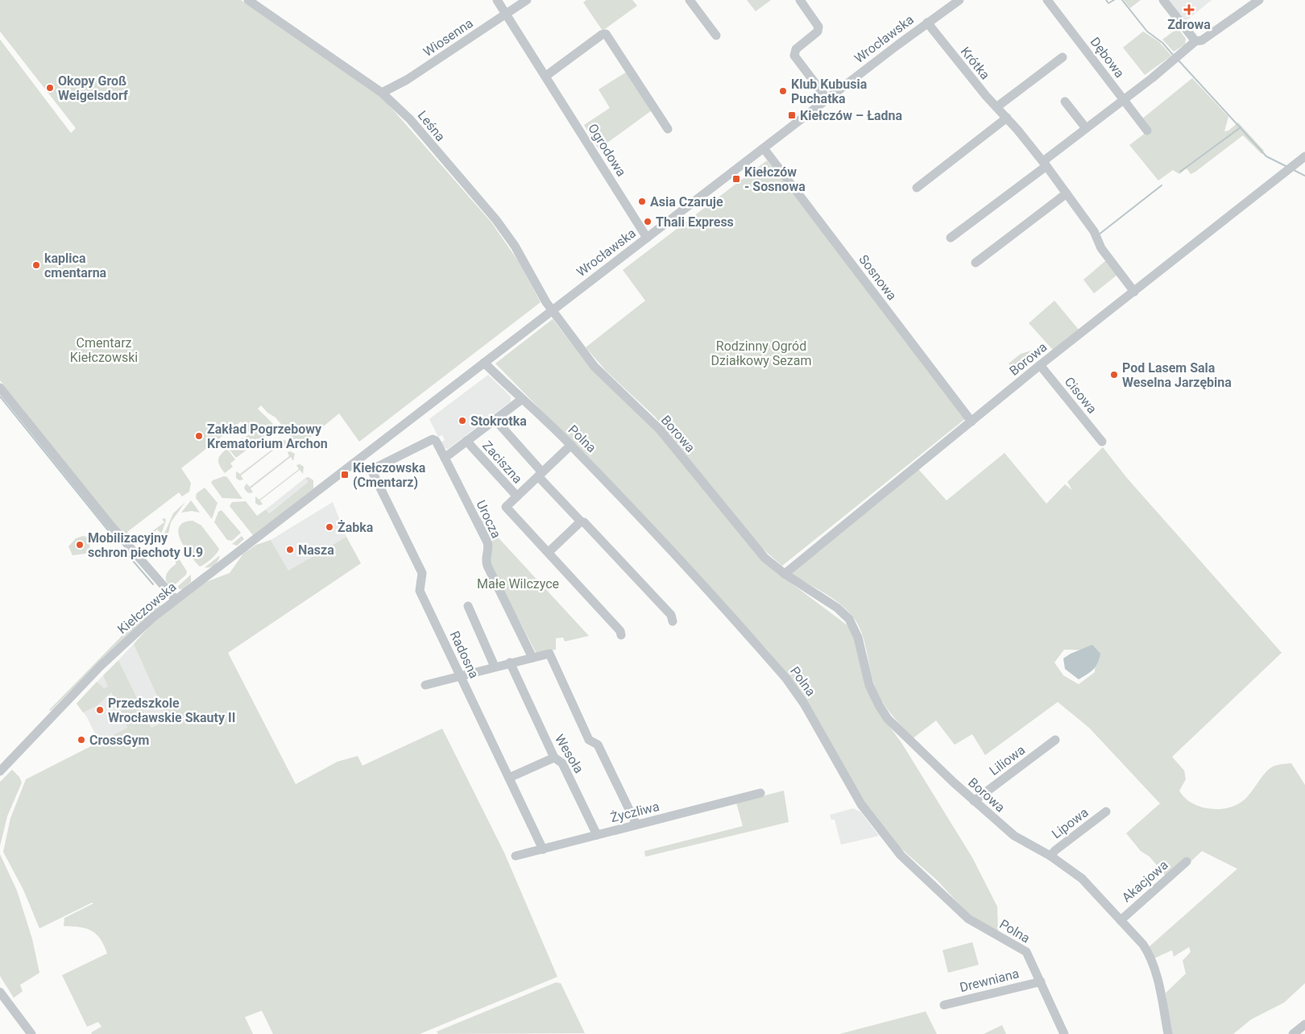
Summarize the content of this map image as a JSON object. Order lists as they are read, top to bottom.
{
  "streets": {
    "street": [
      "Wiosenna",
      "Wrocławska",
      "Dębowa",
      "Krótka",
      "Leśna",
      "Ogrodowa",
      "Sosnowa",
      "Borowa",
      "Cisowa",
      "Polna",
      "Zaciszna",
      "Urocza",
      "Kiełczowska",
      "Radosna",
      "Wesoła",
      "Liliowa",
      "Życzliwa",
      "Lipowa",
      "Akacjowa",
      "Drewniana"
    ]
  },
  "crossings": [
    ["Wiosenna", "Leśna"],
    ["Wiosenna", "Ogrodowa"],
    ["Wrocławska", "Krótka"],
    ["Wrocławska", "Leśna"],
    ["Wrocławska", "Ogrodowa"],
    ["Wrocławska", "Sosnowa"],
    ["Wrocławska", "Borowa"],
    ["Wrocławska", "Polna"],
    ["Wrocławska", "Kiełczowska"],
    ["Krótka", "Borowa"],
    ["Leśna", "Borowa"],
    ["Sosnowa", "Borowa"],
    ["Borowa", "Cisowa"],
    ["Borowa", "Liliowa"],
    ["Borowa", "Lipowa"],
    ["Borowa", "Akacjowa"],
    ["Polna", "Drewniana"],
    ["Urocza", "Radosna"],
    ["Radosna", "Życzliwa"],
    ["Wesoła", "Życzliwa"]
  ],
  "parks": ["Cmentarz Kiełczowski", "Rodzinny Ogród Działkowy Sezam", "Małe Wilczyce"],
  "places": {
    "health": ["Zdrowa"],
    "other": [
      "Okopy Groß Weigelsdorf",
      "Klub Kubusia Puchatka",
      "Asia Czaruje",
      "Thali Express",
      "kaplica cmentarna",
      "Pod Lasem Sala Weselna Jarzębina",
      "Stokrotka",
      "Zakład Pogrzebowy Krematorium Archon",
      "Żabka",
      "Mobilizacyjny schron piechoty U.9",
      "Nasza",
      "Przedszkole Wrocławskie Skauty II",
      "CrossGym"
    ],
    "transit": ["Kiełczów – Ładna", "Kiełczów - Sosnowa", "Kiełczowska (Cmentarz)"]
  }
}
